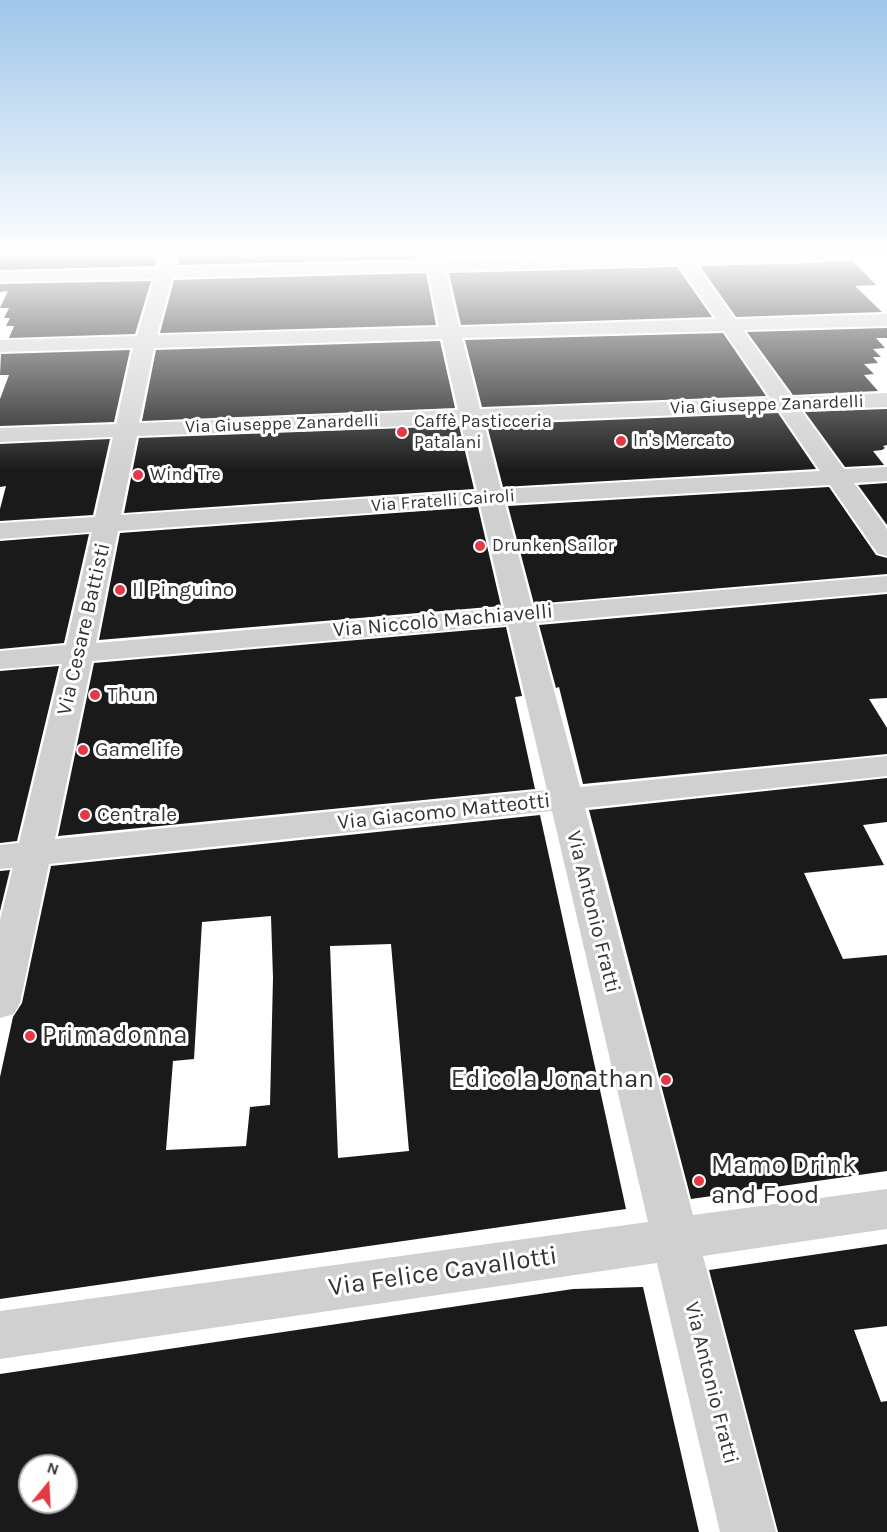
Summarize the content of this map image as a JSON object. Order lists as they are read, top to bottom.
{
  "streets": {
    "street": [
      "Via Giuseppe Zanardelli",
      "Via Fratelli Cairoli",
      "Via Niccolò Machiavelli",
      "Via Cesare Battisti",
      "Via Giacomo Matteotti",
      "Via Antonio Fratti",
      "Via Felice Cavallotti"
    ]
  },
  "crossings": [
    ["Via Giuseppe Zanardelli", "Via Cesare Battisti"],
    ["Via Giuseppe Zanardelli", "Via Antonio Fratti"],
    ["Via Fratelli Cairoli", "Via Cesare Battisti"],
    ["Via Fratelli Cairoli", "Via Antonio Fratti"],
    ["Via Niccolò Machiavelli", "Via Cesare Battisti"],
    ["Via Niccolò Machiavelli", "Via Antonio Fratti"],
    ["Via Cesare Battisti", "Via Giacomo Matteotti"],
    ["Via Giacomo Matteotti", "Via Antonio Fratti"],
    ["Via Antonio Fratti", "Via Felice Cavallotti"]
  ],
  "places": [
    "Caffè Pasticceria Patalani",
    "In's Mercato",
    "Wind Tre",
    "Drunken Sailor",
    "Il Pinguino",
    "Thun",
    "Gamelife",
    "Centrale",
    "Primadonna",
    "Edicola Jonathan",
    "Mamo Drink and Food"
  ],
  "north": "top"
}
